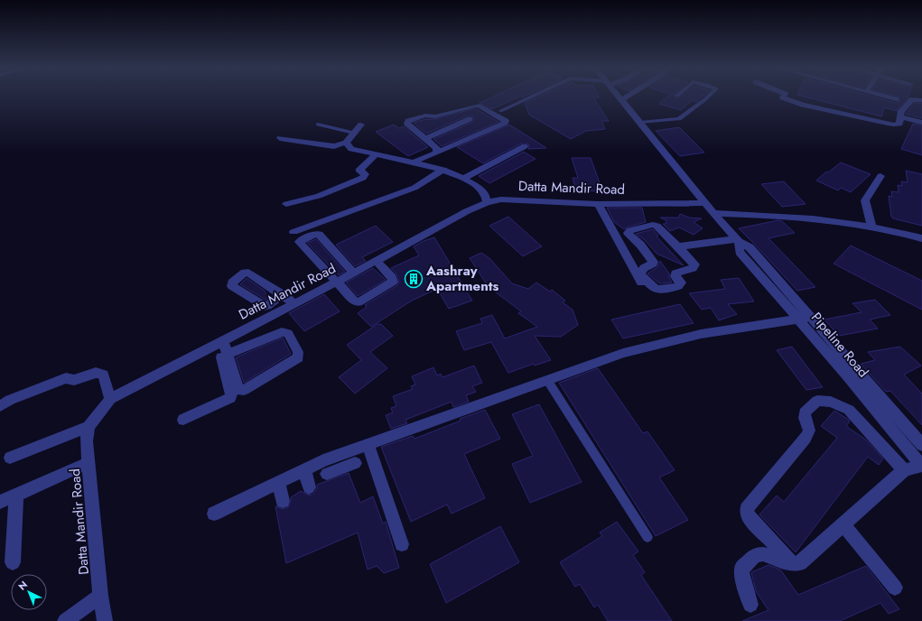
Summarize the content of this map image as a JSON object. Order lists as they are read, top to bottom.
{
  "streets": {
    "street": ["Datta Mandir Road", "Pipeline Road"]
  },
  "crossings": [
    ["Datta Mandir Road", "Pipeline Road"]
  ],
  "places": {
    "building": ["Aashray Apartments"]
  },
  "north": "top left"
}
